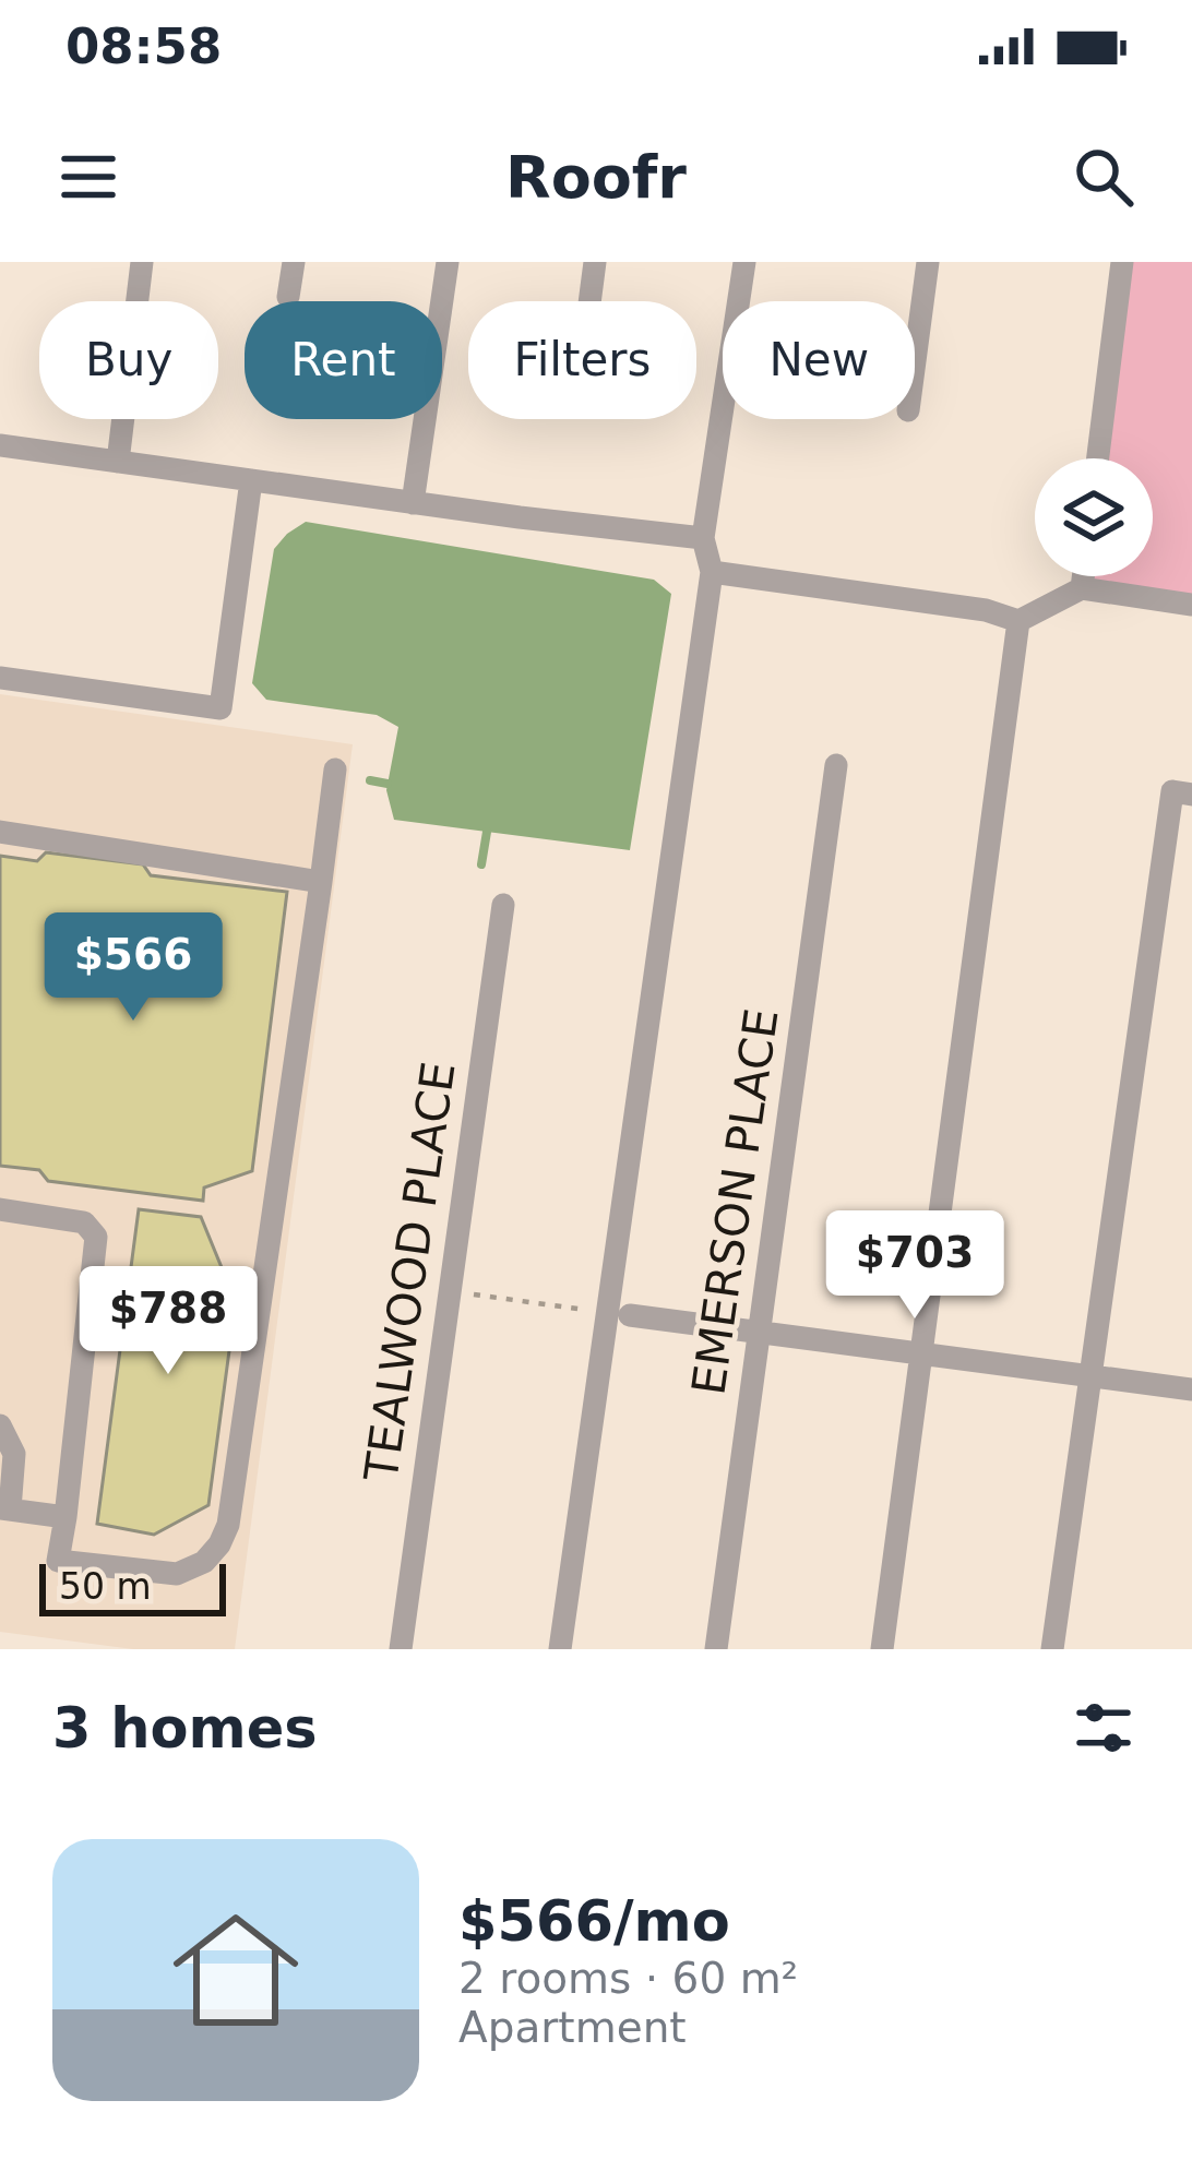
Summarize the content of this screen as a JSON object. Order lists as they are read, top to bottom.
{
  "streets": {
    "street": ["EMERSON PLACE", "TEALWOOD PLACE"]
  },
  "scale_bar": "50 m",
  "page": {
    "status": "08:58",
    "header": "Roofr",
    "chip": [
      "Buy",
      "Rent",
      "Filters",
      "New"
    ],
    "price": ["$566", "$703", "$788"],
    "scale": "50 m",
    "heading": "3 homes",
    "list": [
      {
        "name": "$566/mo",
        "note": "2 rooms · 60 m² · Apartment"
      }
    ]
  }
}
